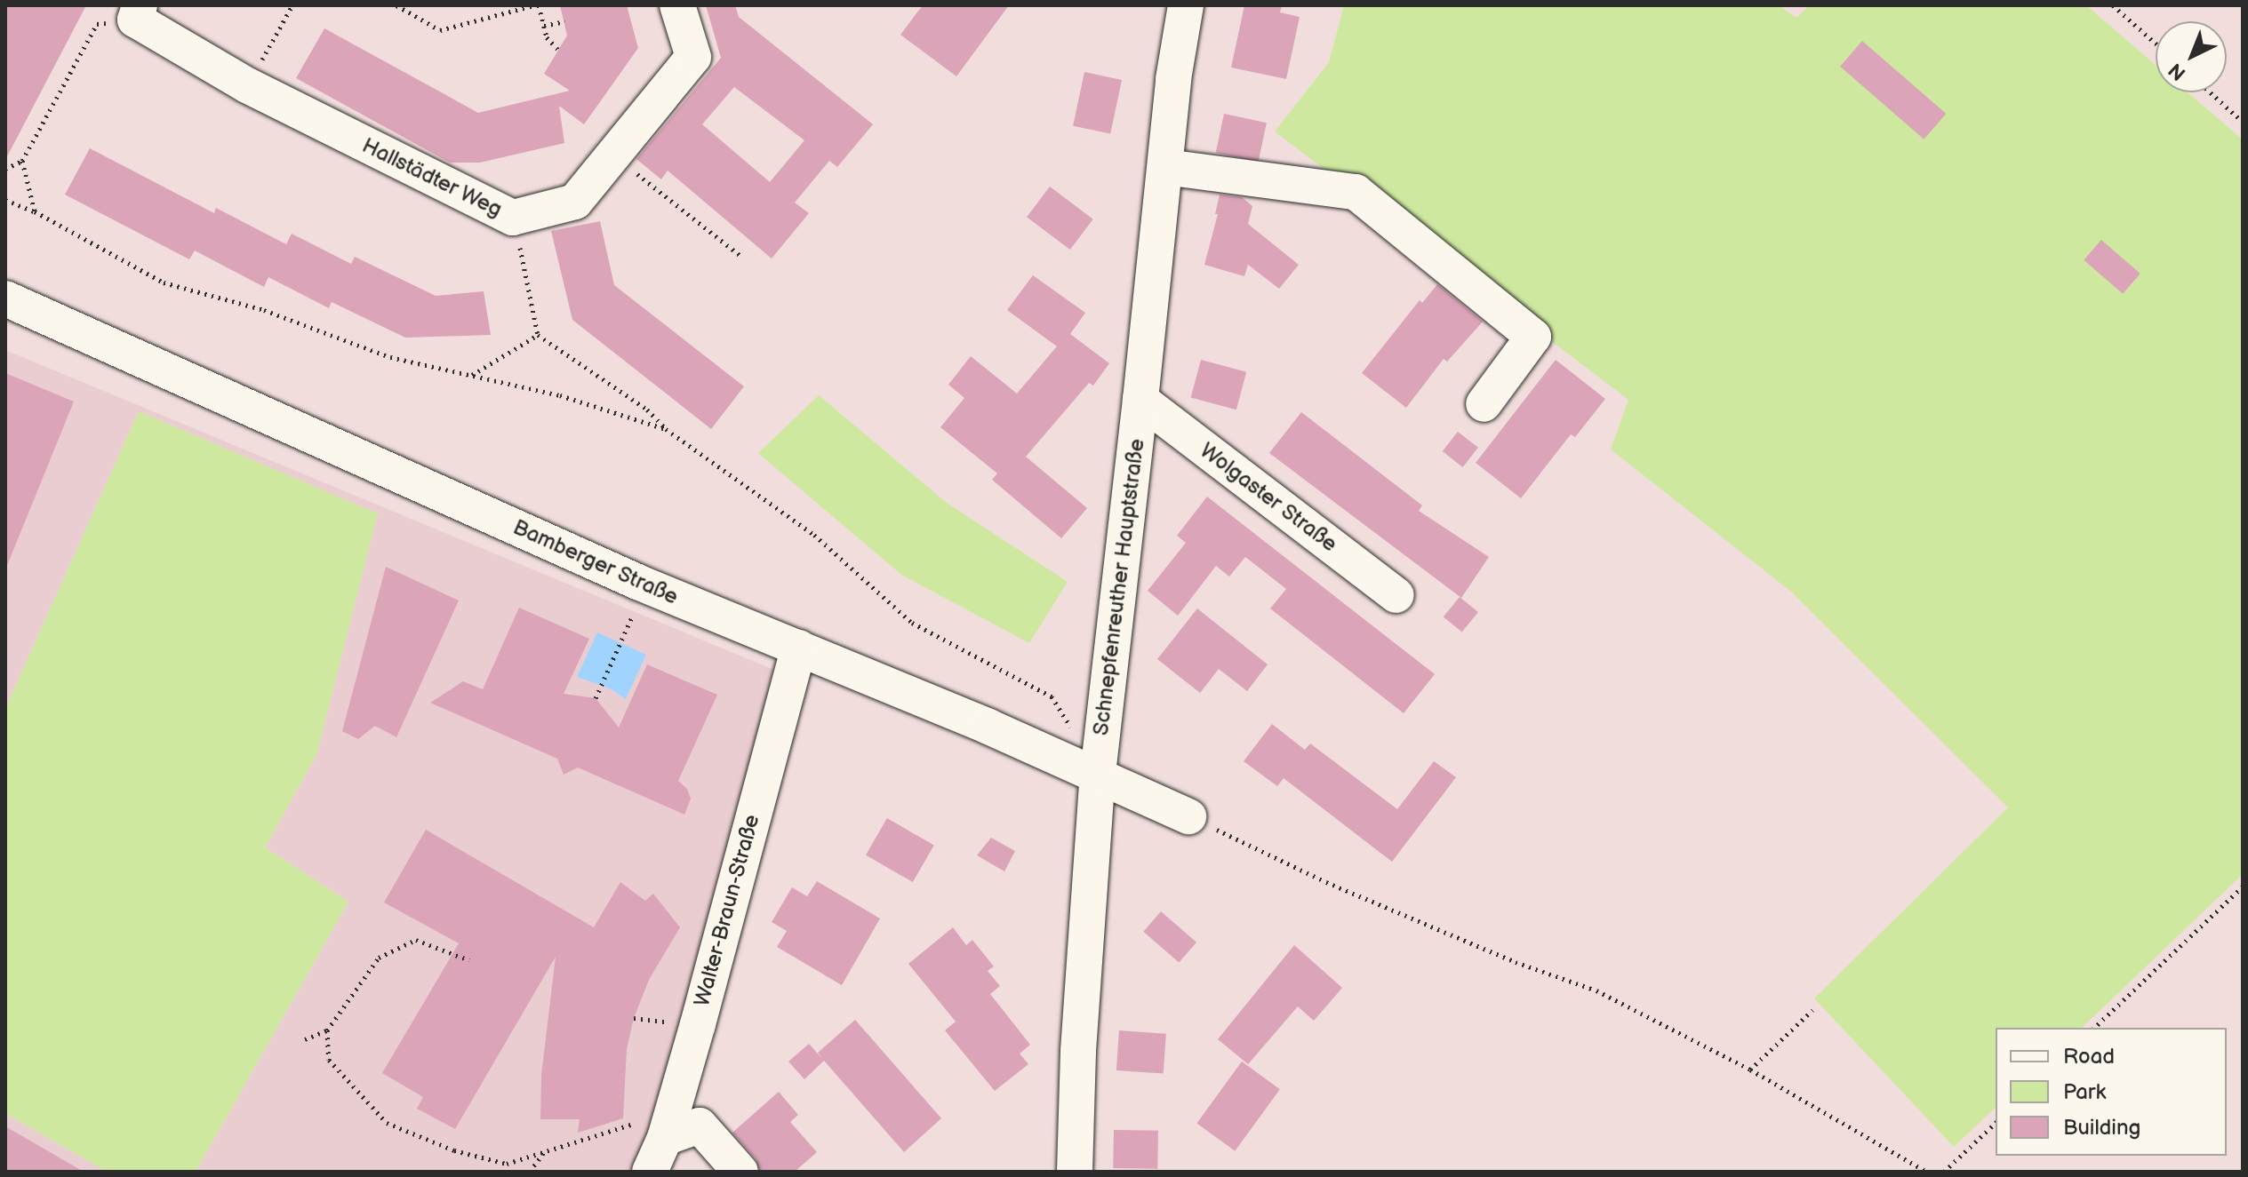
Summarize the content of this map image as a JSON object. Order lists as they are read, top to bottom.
{
  "streets": {
    "street": [
      "Hallstädter Weg",
      "Wolgaster Straße",
      "Bamberger Straße",
      "Schnepfenreuther Hauptstraße",
      "Walter-Braun-Straße"
    ]
  },
  "crossings": [
    ["Wolgaster Straße", "Schnepfenreuther Hauptstraße"],
    ["Bamberger Straße", "Schnepfenreuther Hauptstraße"],
    ["Bamberger Straße", "Walter-Braun-Straße"]
  ],
  "legend": ["Road", "Park", "Building"],
  "north": "bottom left"
}
